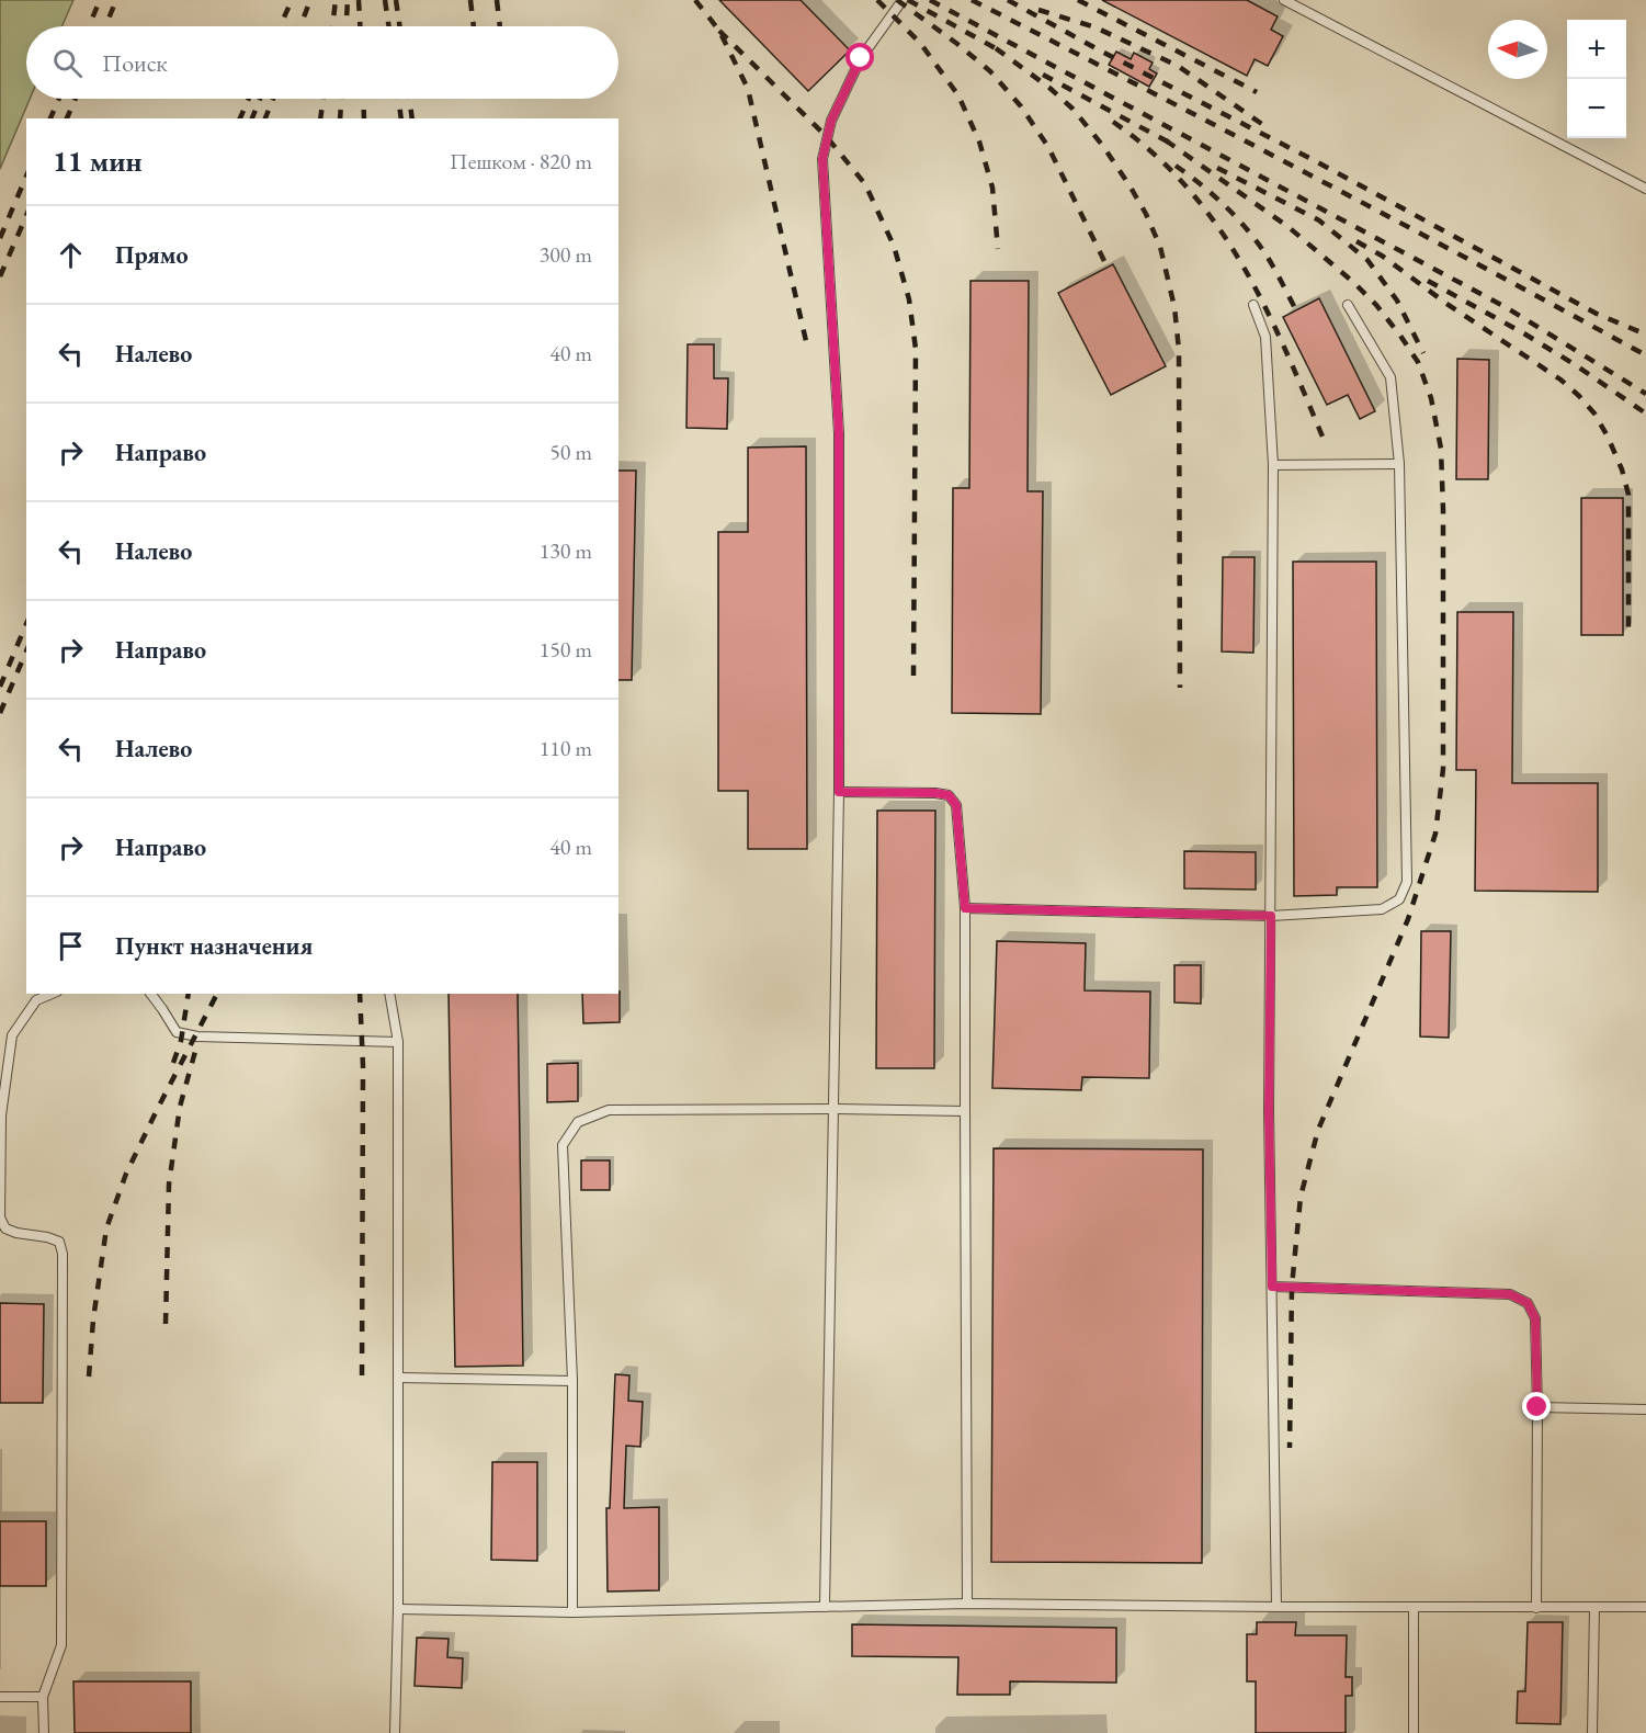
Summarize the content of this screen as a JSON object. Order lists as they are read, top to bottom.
{
  "north": "left",
  "page": {
    "map_buttons": ["+", "−"],
    "search": "Поиск",
    "heading": ["11 мин", "Пешком · 820 m"],
    "list": [
      ["Прямо", "300 m"],
      ["Налево", "40 m"],
      ["Направо", "50 m"],
      ["Налево", "130 m"],
      ["Направо", "150 m"],
      ["Налево", "110 m"],
      ["Направо", "40 m"],
      "Пункт назначения"
    ]
  }
}
